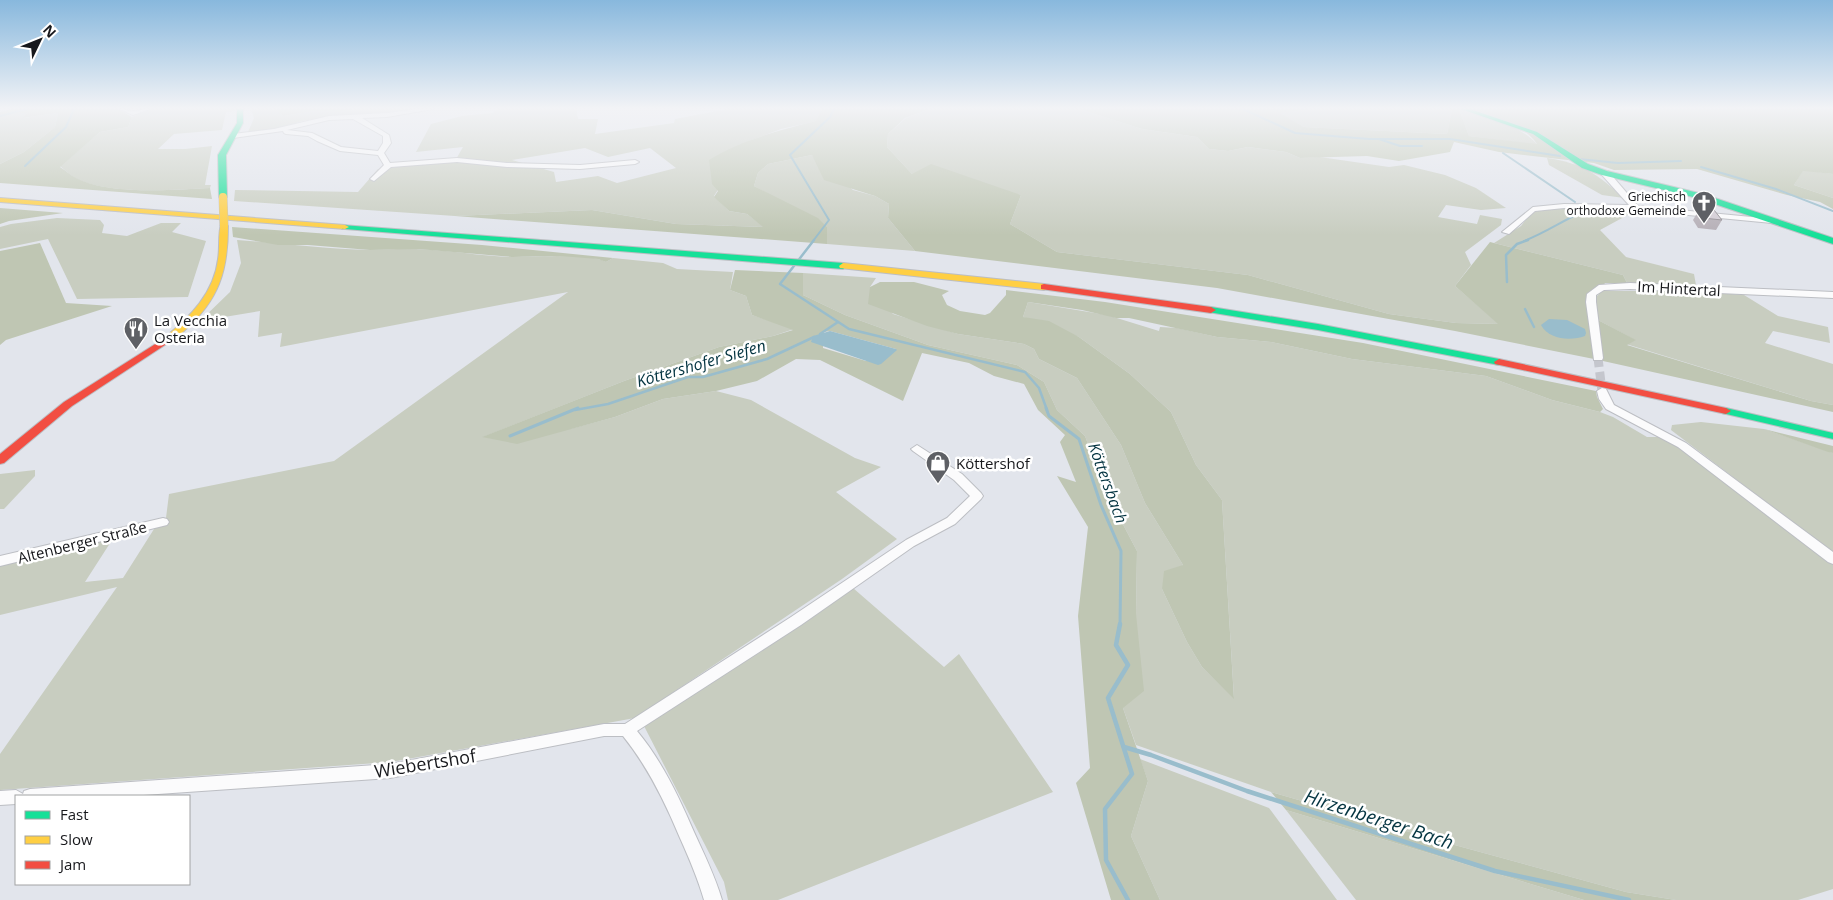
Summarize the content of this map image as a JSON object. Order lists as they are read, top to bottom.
{
  "streets": {
    "street": ["Im Hintertal", "Altenberger Straße", "Wiebertshof"]
  },
  "water": ["Köttershofer Siefen", "Köttersbach", "Hirzenberger Bach"],
  "places": {
    "church": ["Griechisch orthodoxe Gemeinde"],
    "restaurant": ["La Vecchia Osteria"],
    "shop": ["Köttershof"]
  },
  "legend": ["Fast", "Slow", "Jam"],
  "north": "top right"
}
